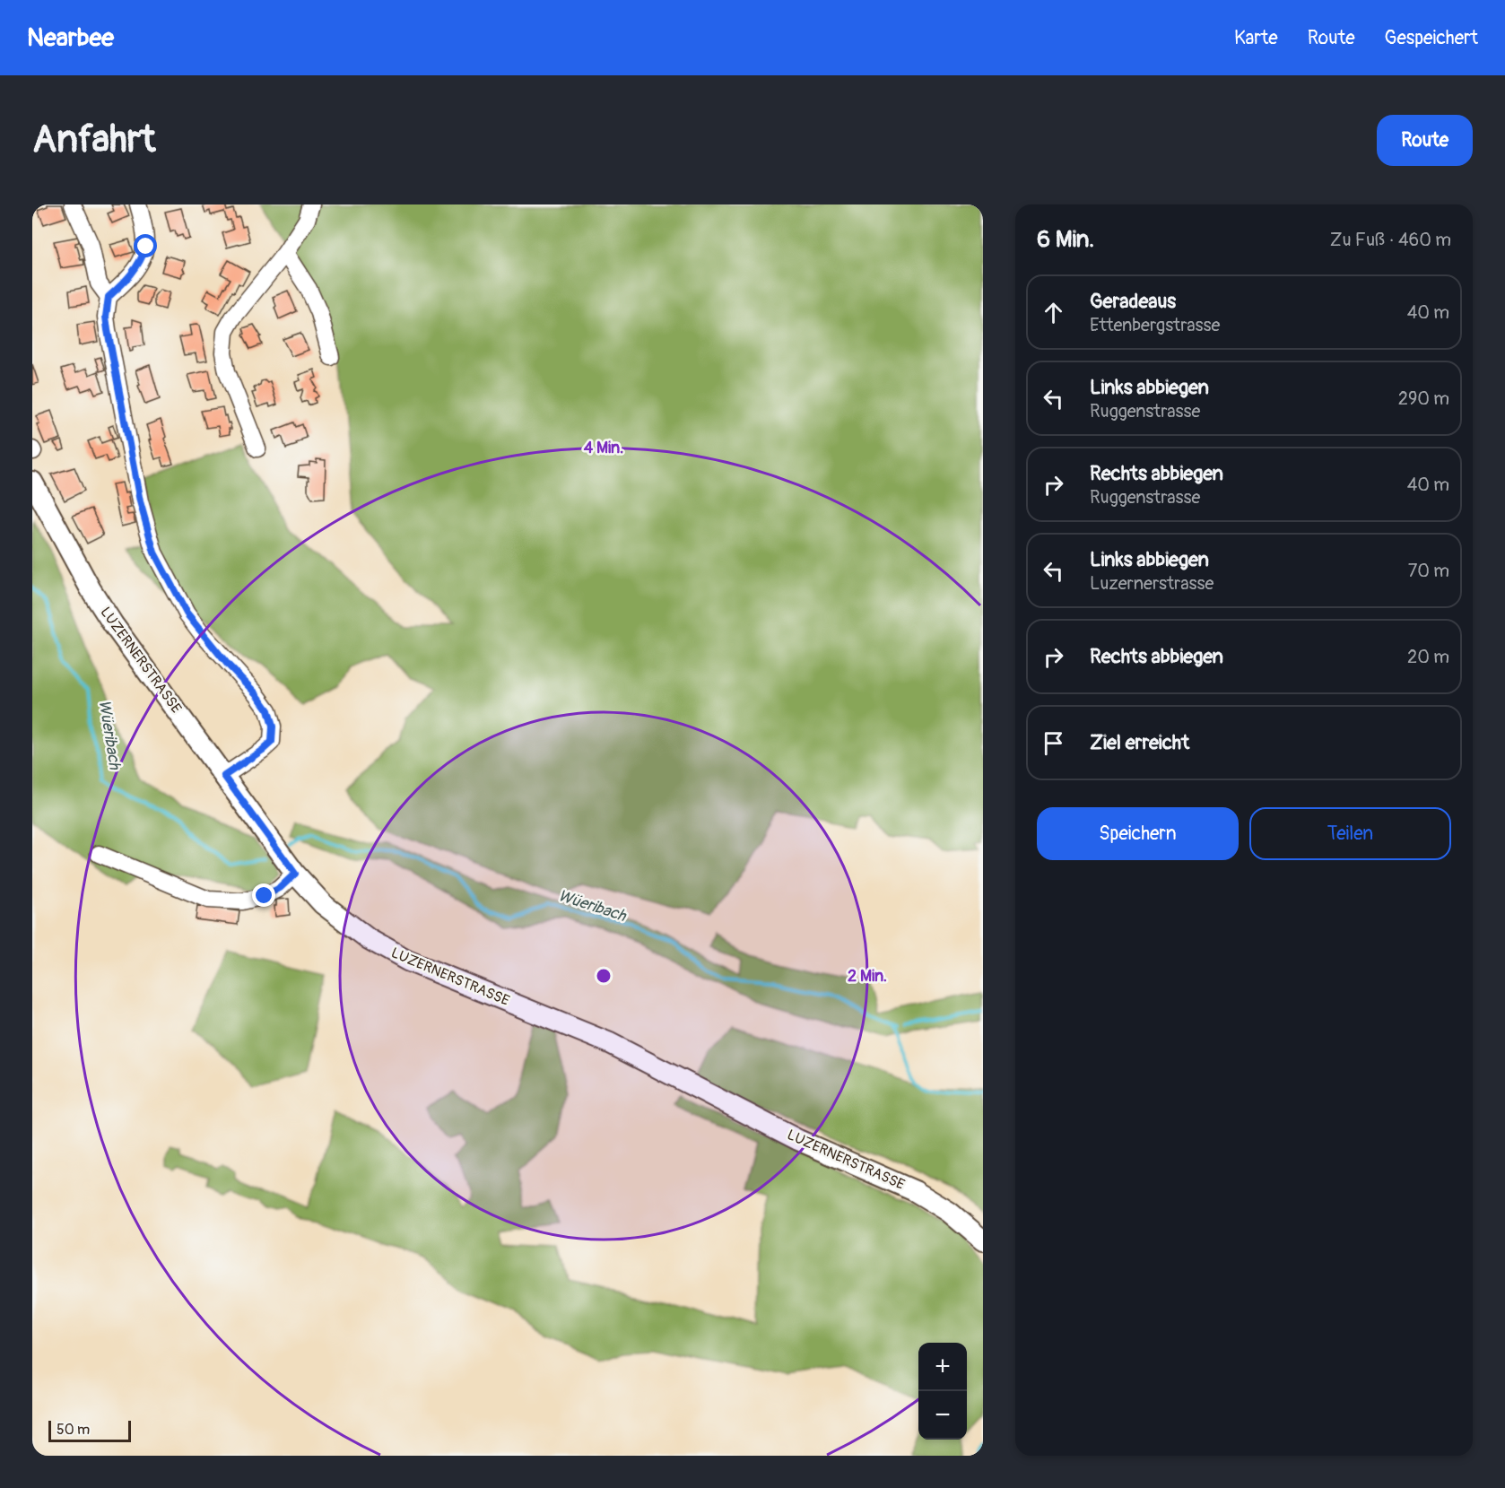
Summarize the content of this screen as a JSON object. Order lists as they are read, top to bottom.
{
  "streets": {
    "main road": ["LUZERNERSTRASSE"]
  },
  "water": ["Wüeribach"],
  "scale_bar": "50 m",
  "page": {
    "header": "Nearbee",
    "nav": ["Karte", "Route", "Gespeichert"],
    "buttons": [
      "Route",
      ["Speichern", "Teilen"]
    ],
    "title": "Anfahrt",
    "heading": ["6 Min.", "Zu Fuß · 460 m"],
    "list": [
      ["Geradeaus", "Ettenbergstrasse", "40 m"],
      ["Links abbiegen", "Ruggenstrasse", "290 m"],
      ["Rechts abbiegen", "Ruggenstrasse", "40 m"],
      ["Links abbiegen", "Luzernerstrasse", "70 m"],
      ["Rechts abbiegen", "20 m"],
      "Ziel erreicht"
    ],
    "map_buttons": ["+", "−"],
    "scale": "50 m"
  },
  "rings": ["4 Min.", "2 Min."]
}
